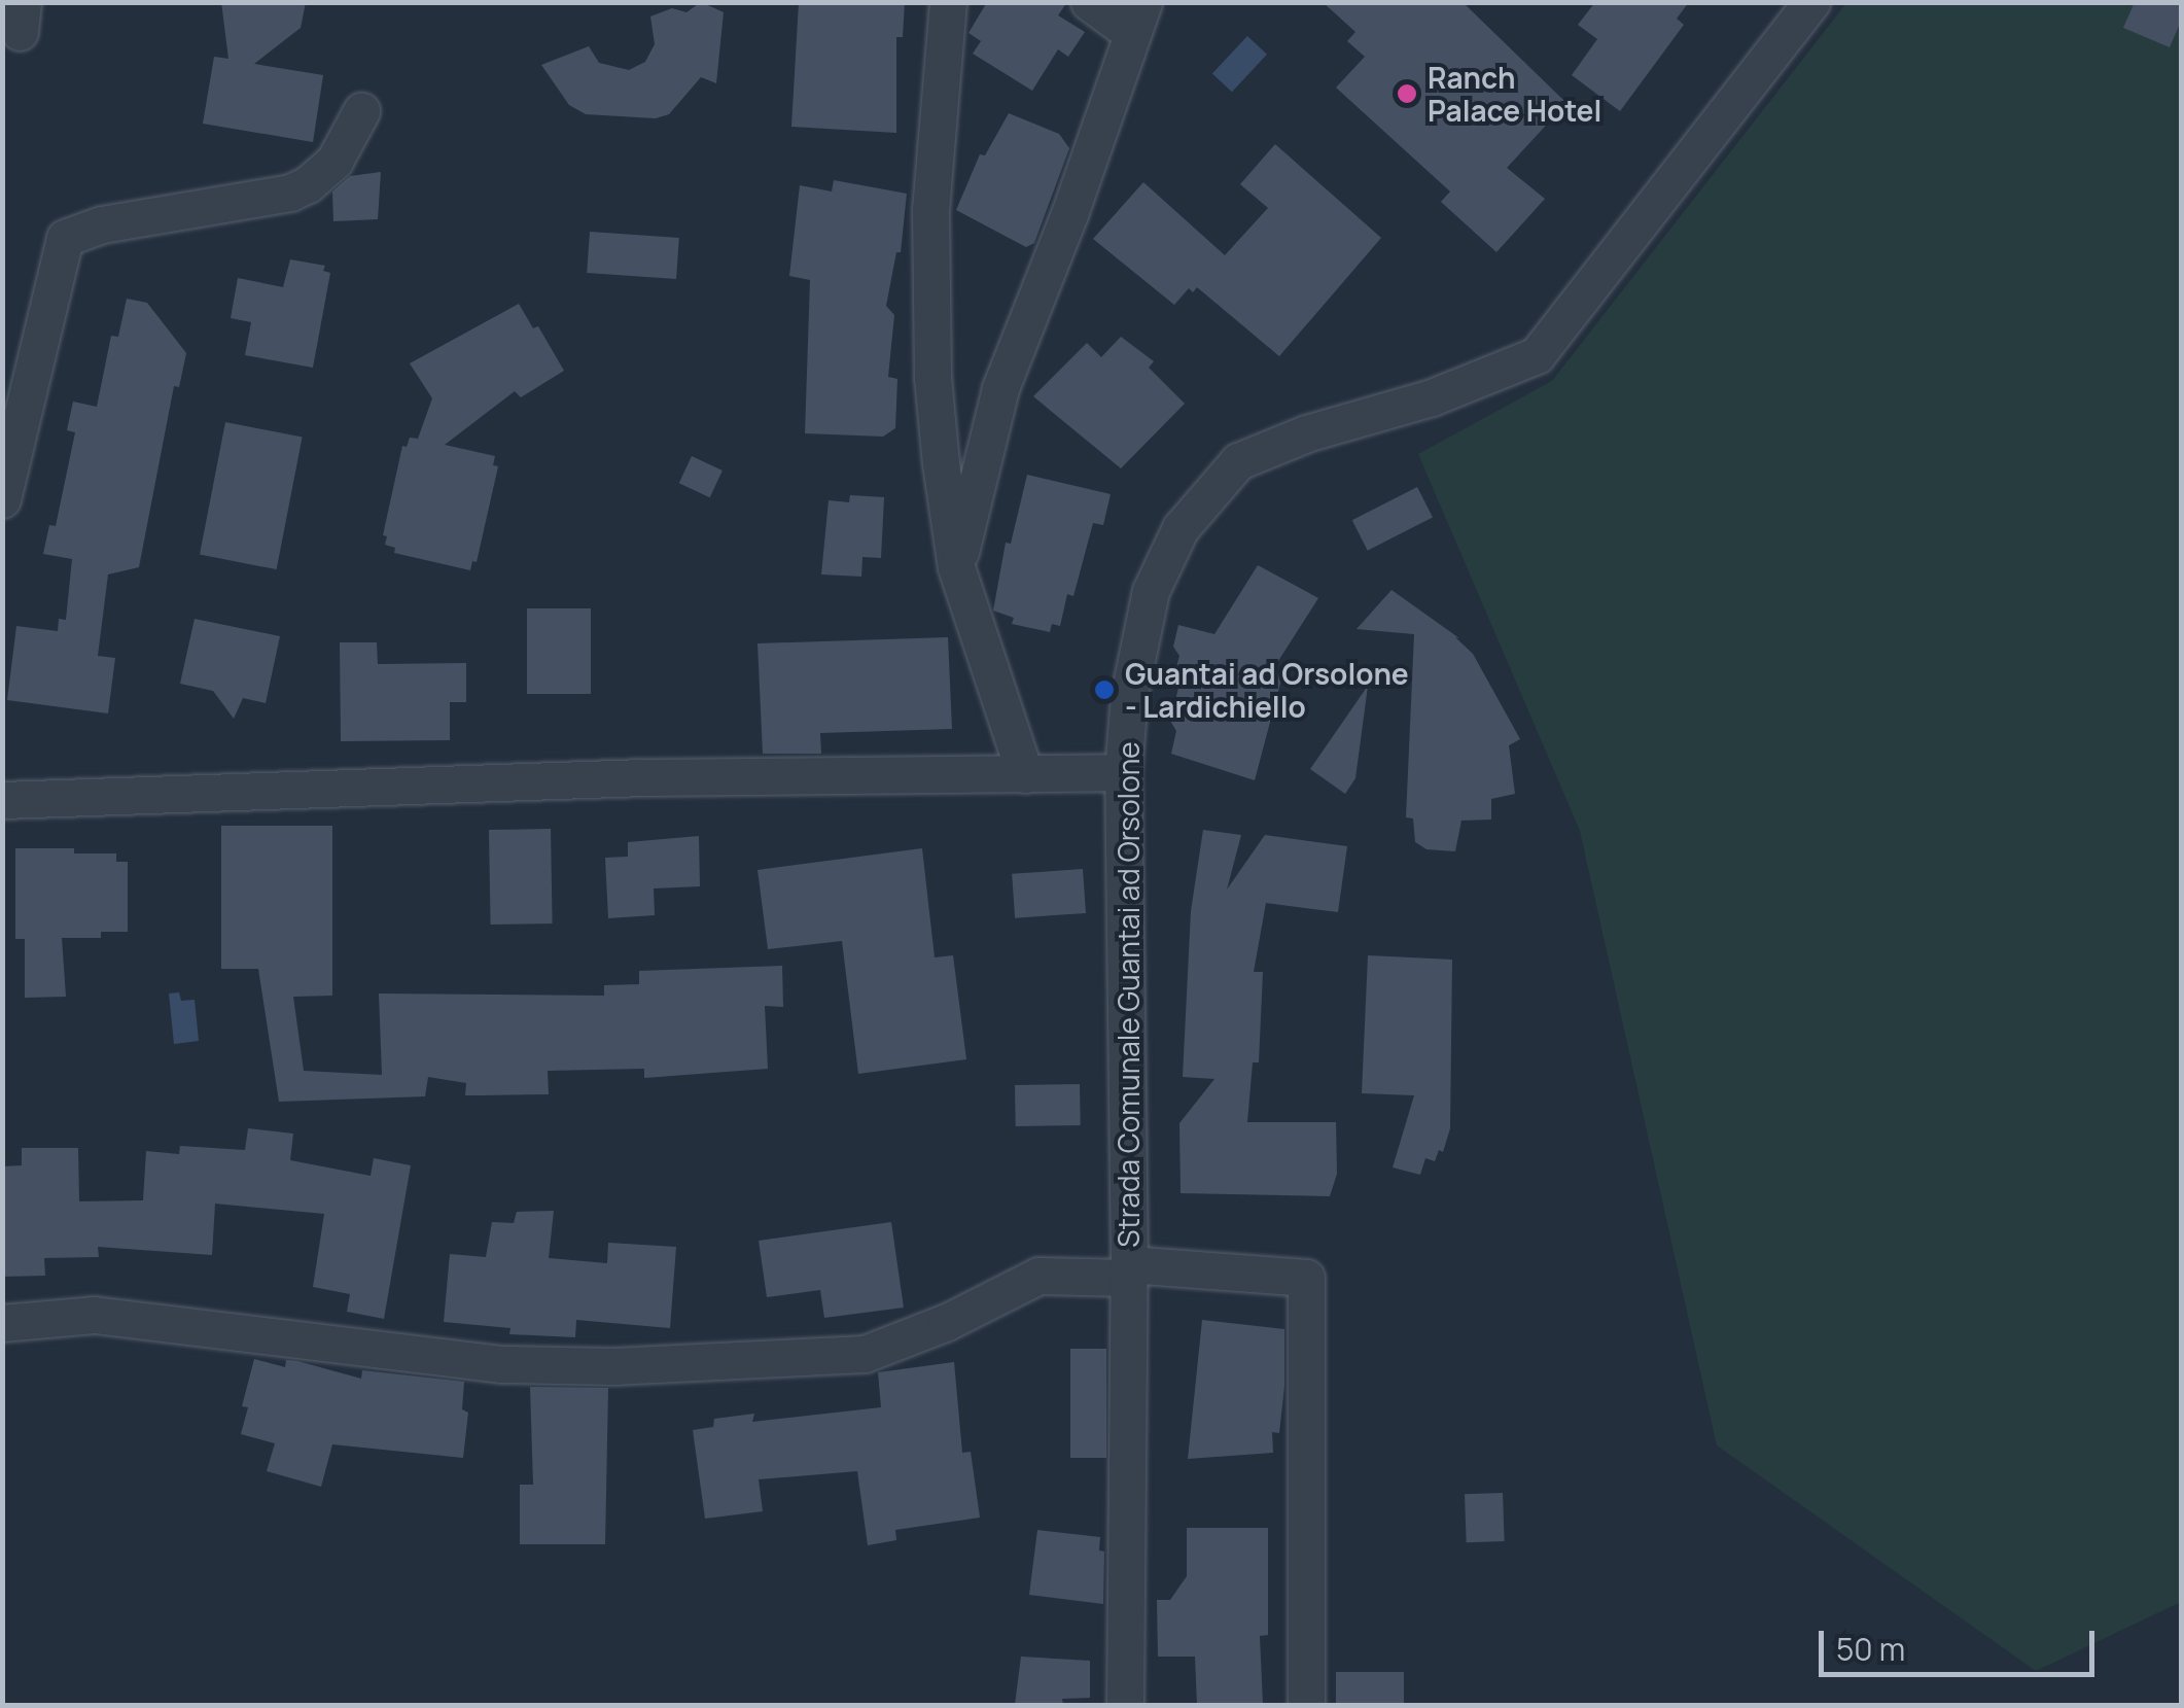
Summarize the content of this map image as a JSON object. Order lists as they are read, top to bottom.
{
  "streets": {
    "street": ["Strada Comunale Guantai ad Orsolone"]
  },
  "places": ["Ranch Palace Hotel", "Guantai ad Orsolone - Lardichiello"],
  "scale_bar": "50 m"
}
